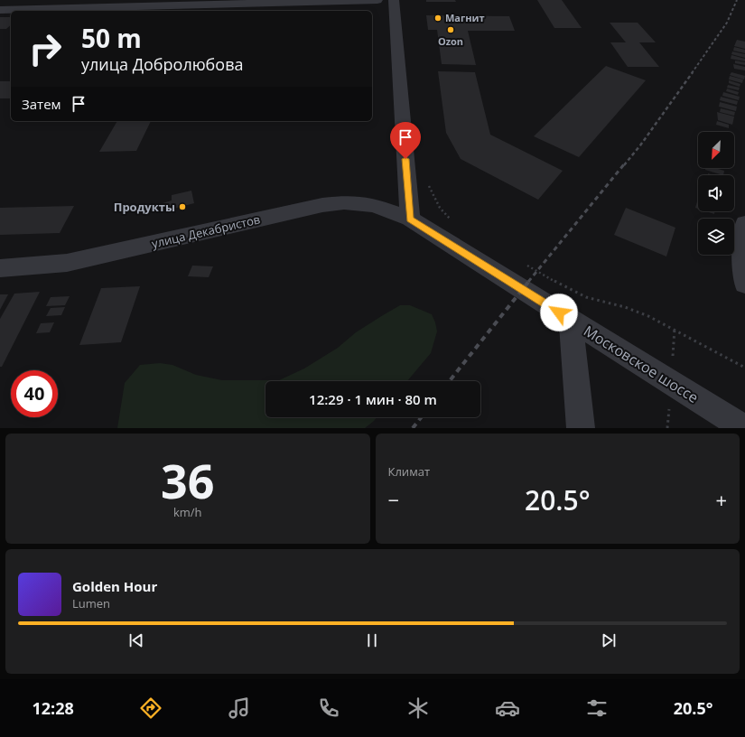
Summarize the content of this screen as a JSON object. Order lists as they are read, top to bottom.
{
  "streets": {
    "street": ["улица Декабристов", "Московское шоссе"]
  },
  "crossings": [
    ["улица Декабристов", "Московское шоссе"]
  ],
  "places": ["Магнит", "Ozon", "Продукты"],
  "north": "bottom left",
  "page": {
    "turn": ["50 m", "улица Добролюбова"],
    "then": "Затем",
    "limit": "40",
    "trip": "12:29 · 1 мин · 80 m",
    "tile": [
      ["36", "km/h"],
      "Климат"
    ],
    "heat": ["−", "20.5°", "+"],
    "song": ["Golden Hour", "Lumen"],
    "tabs": ["12:28", "20.5°"]
  }
}
